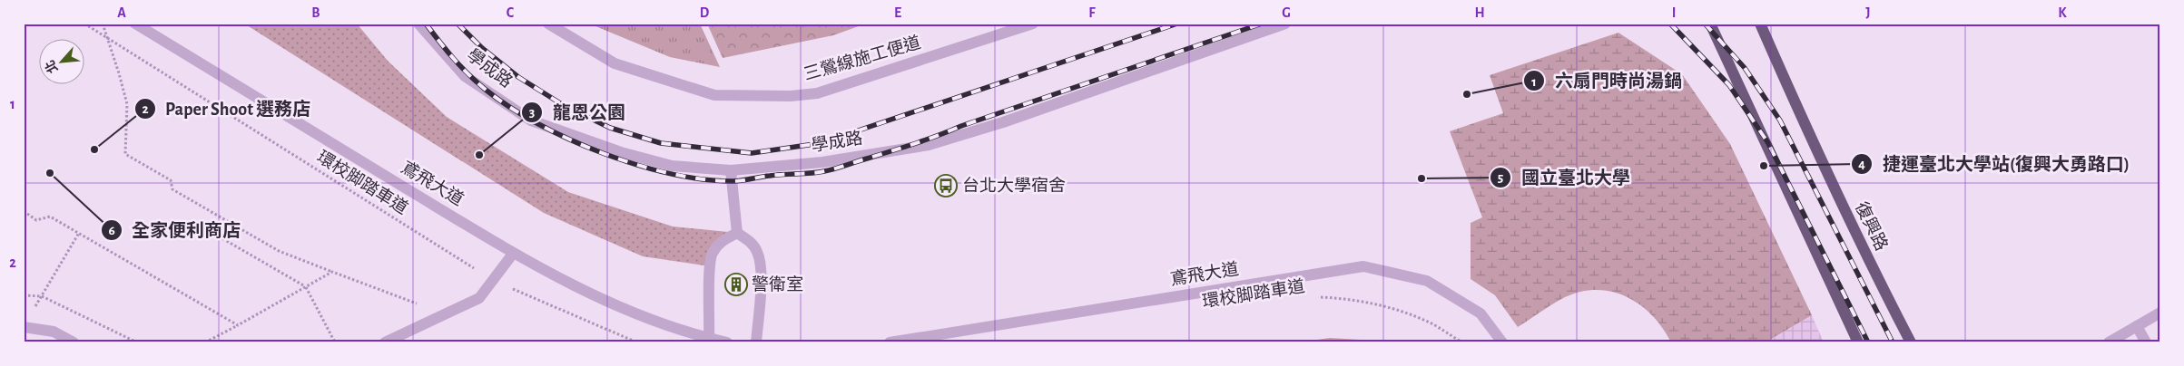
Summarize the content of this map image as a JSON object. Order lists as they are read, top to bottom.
{
  "streets": {
    "main road": ["復興路"],
    "street": ["三鶯線施工便道", "學成路", "鳶飛大道"],
    "path": ["環校脚踏車道"]
  },
  "places": {
    "other": [
      "六扇門時尚湯鍋",
      "Paper Shoot 選務店",
      "龍恩公園",
      "捷運臺北大學站(復興大勇路口)",
      "全家便利商店",
      "國立臺北大學"
    ],
    "bus stop": ["台北大學宿舍"],
    "building": ["警衛室"]
  },
  "north": "bottom left",
  "grid": {
    "columns": [
      "A",
      "B",
      "C",
      "D",
      "E",
      "F",
      "G",
      "H",
      "I",
      "J",
      "K"
    ],
    "rows": ["1", "2"]
  }
}
